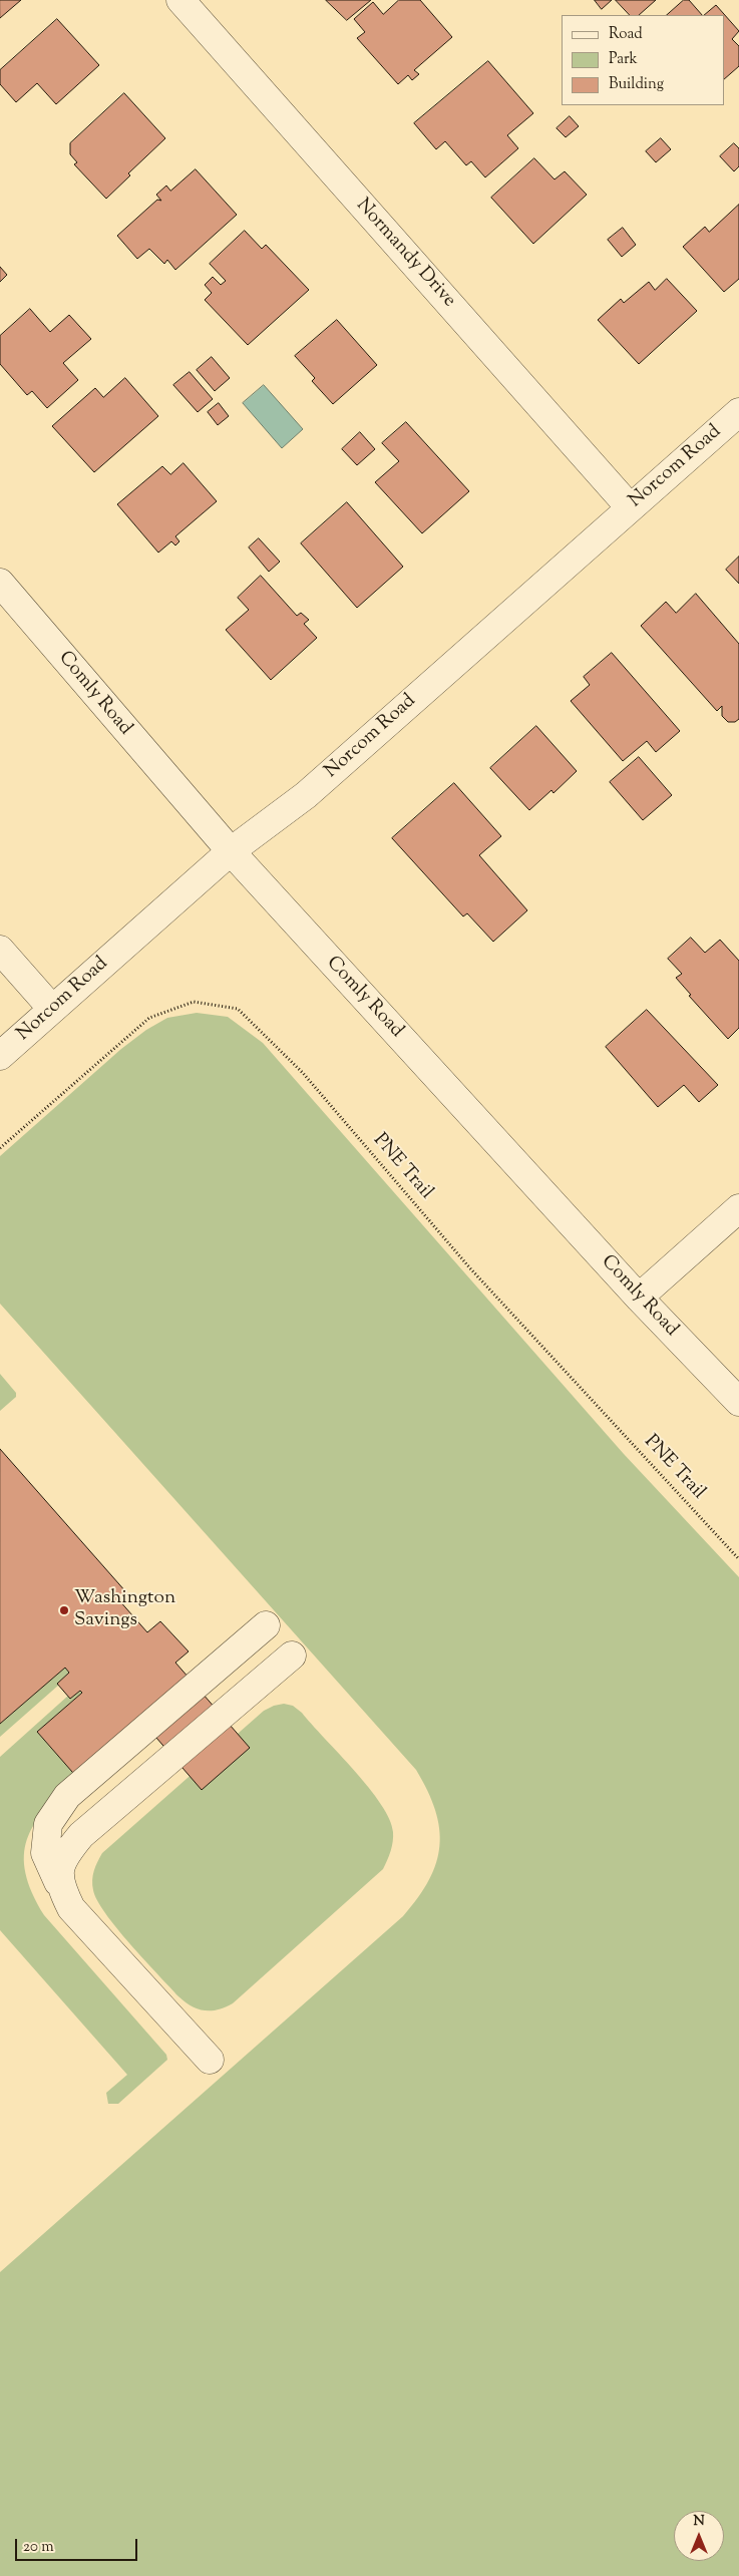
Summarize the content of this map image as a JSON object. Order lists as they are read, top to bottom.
{
  "streets": {
    "street": ["Normandy Drive", "Norcom Road", "Comly Road"],
    "path": ["PNE Trail"]
  },
  "crossings": [
    ["Normandy Drive", "Norcom Road"],
    ["Norcom Road", "Comly Road"]
  ],
  "places": ["Washington Savings"],
  "legend": ["Road", "Park", "Building"],
  "scale_bar": "20 m",
  "north": "top"
}
